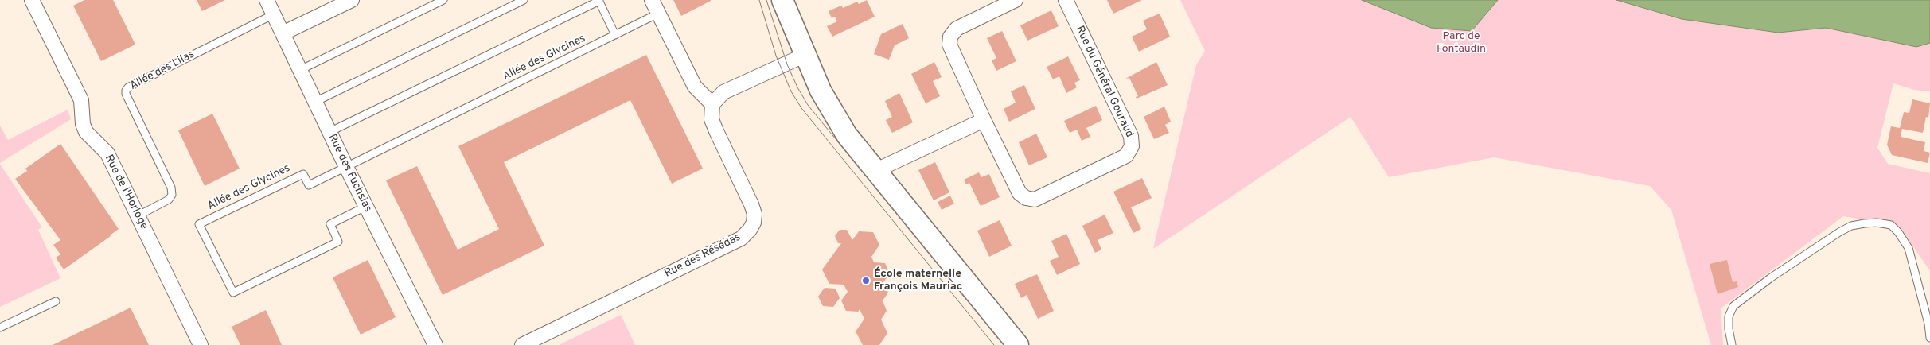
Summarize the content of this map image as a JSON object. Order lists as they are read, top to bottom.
{
  "streets": {
    "street": [
      "Rue du Général Gouraud",
      "Rue des Fuchsias",
      "Rue de l'Horloge",
      "Rue des Résédas"
    ],
    "lane": ["Allée des Glycines", "Allée des Lilas"]
  },
  "crossings": [
    ["Allée des Glycines", "Rue des Fuchsias"],
    ["Allée des Lilas", "Rue des Fuchsias"],
    ["Allée des Lilas", "Rue de l'Horloge"]
  ],
  "parks": ["Parc de Fontaudin"],
  "places": ["École maternelle François Mauriac"]
}
